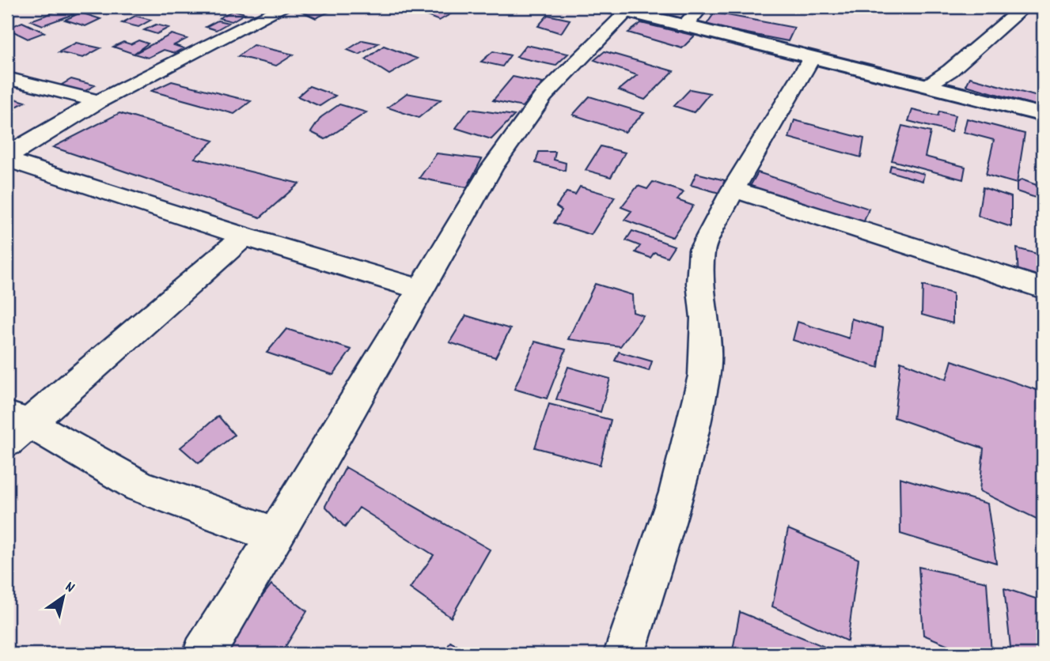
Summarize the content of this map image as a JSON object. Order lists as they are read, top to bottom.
{
  "north": "top right"
}
